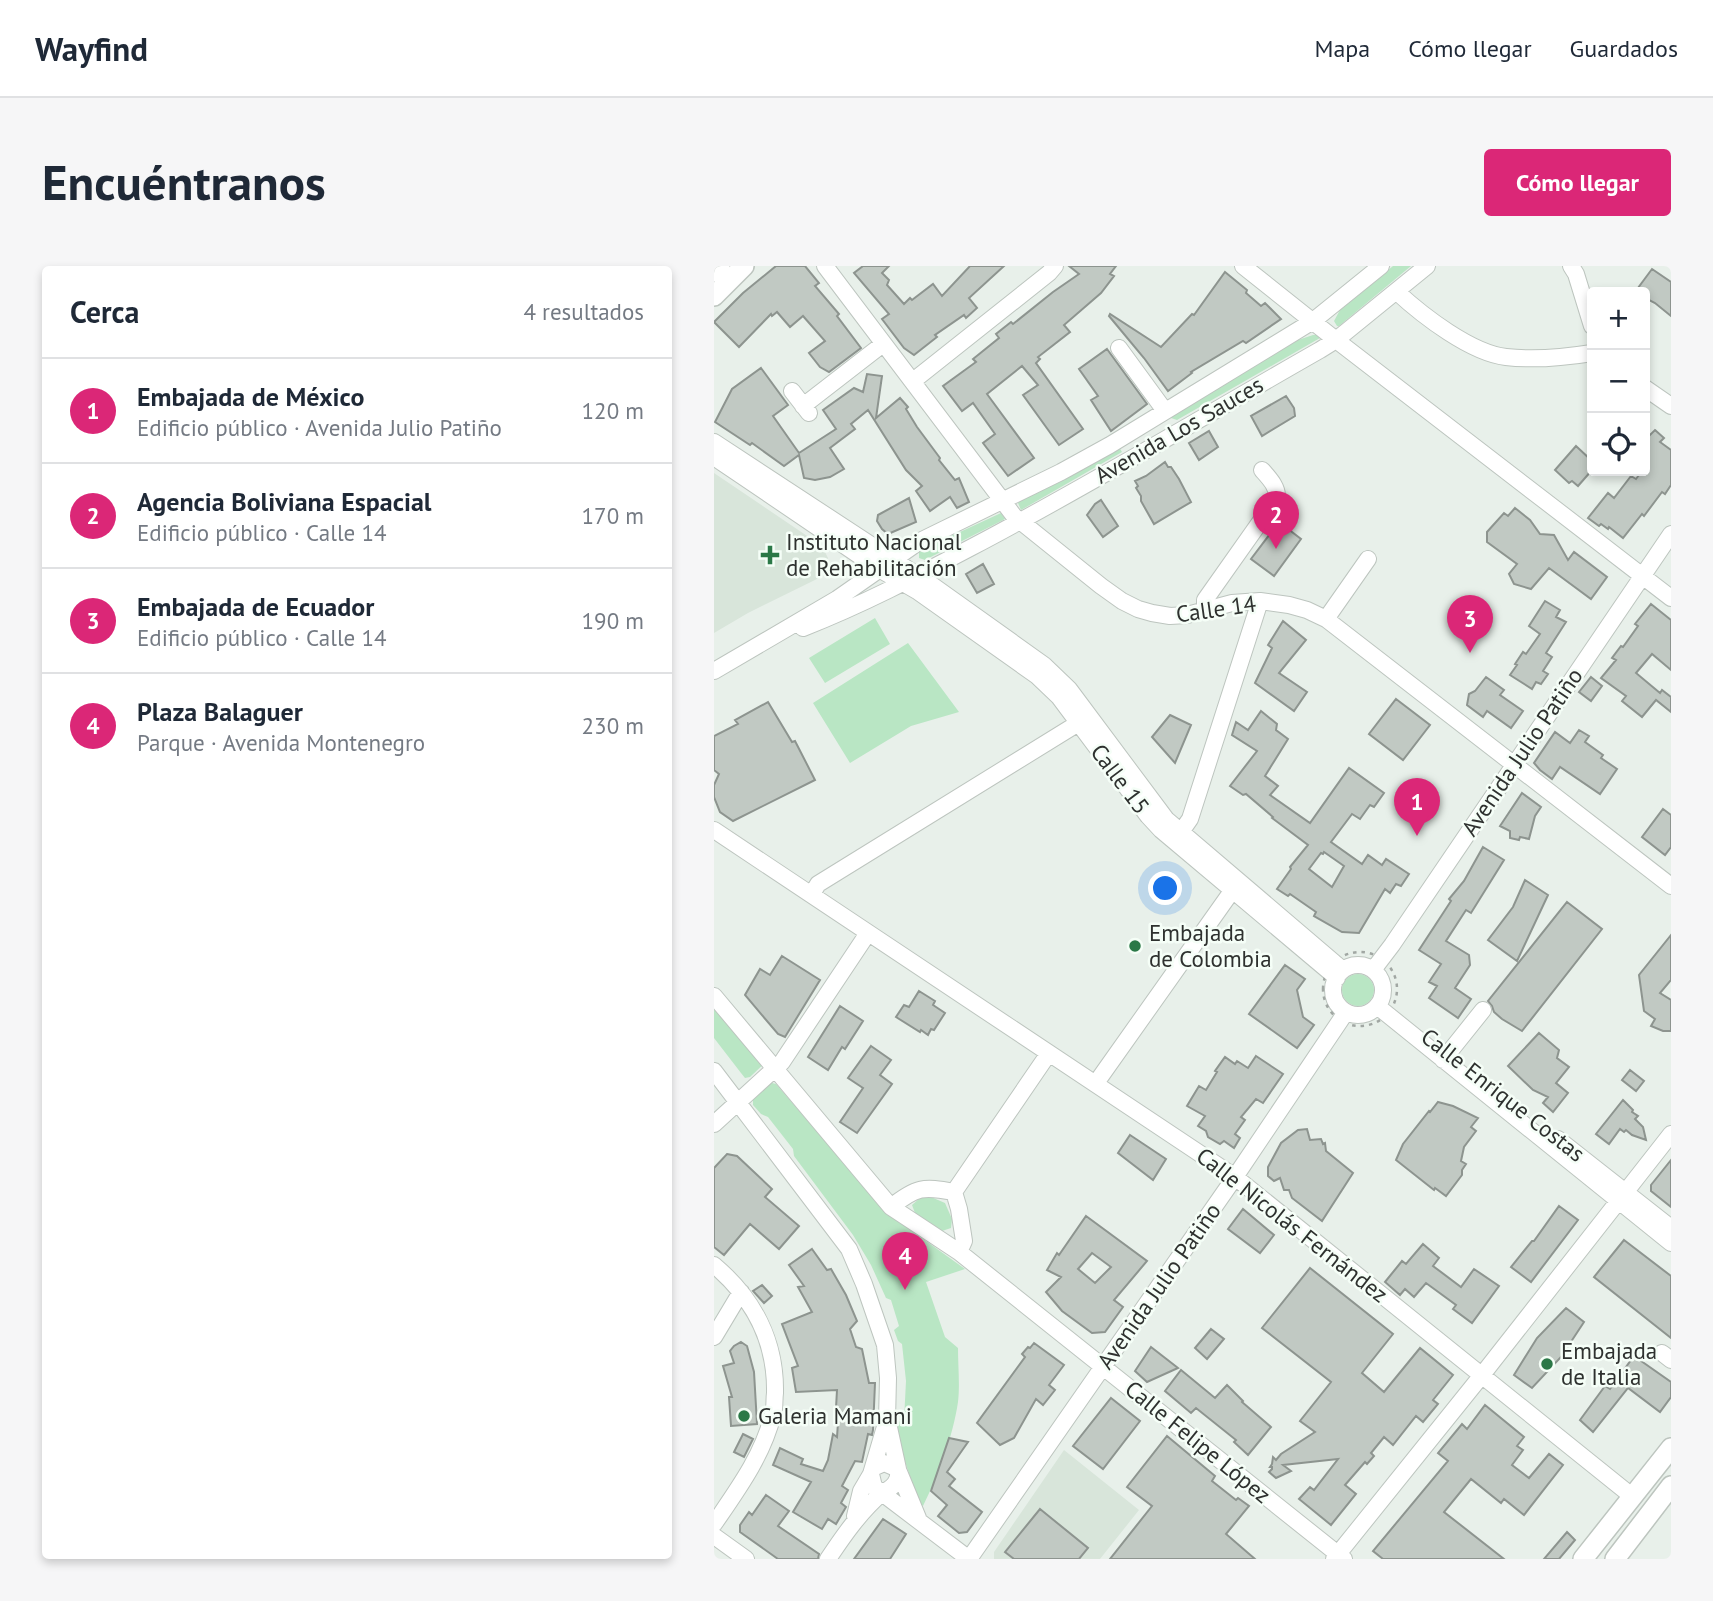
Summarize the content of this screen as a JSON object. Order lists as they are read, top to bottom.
{
  "streets": {
    "street": [
      "Avenida Los Sauces",
      "Calle 14",
      "Avenida Julio Patiño",
      "Calle 15",
      "Calle Enrique Costas",
      "Calle Nicolás Fernández",
      "Calle Felipe López"
    ]
  },
  "crossings": [
    ["Avenida Los Sauces", "Calle 14"],
    ["Avenida Los Sauces", "Calle 15"],
    ["Calle 14", "Avenida Julio Patiño"],
    ["Avenida Julio Patiño", "Calle 15"],
    ["Avenida Julio Patiño", "Calle Enrique Costas"],
    ["Avenida Julio Patiño", "Calle Nicolás Fernández"],
    ["Avenida Julio Patiño", "Calle Felipe López"],
    ["Calle 15", "Calle Enrique Costas"]
  ],
  "places": {
    "health": ["Instituto Nacional de Rehabilitación"],
    "other": ["Embajada de Colombia", "Embajada de Italia", "Galeria Mamani"]
  },
  "page": {
    "header": "Wayfind",
    "nav": ["Mapa", "Cómo llegar", "Guardados"],
    "buttons": "Cómo llegar",
    "title": "Encuéntranos",
    "heading": ["Cerca", "4 resultados"],
    "map_buttons": ["+", "−"],
    "list": [
      {
        "mark": "1",
        "name": "Embajada de México",
        "note": "Edificio público · Avenida Julio Patiño",
        "value": "120 m"
      },
      {
        "mark": "2",
        "name": "Agencia Boliviana Espacial",
        "note": "Edificio público · Calle 14",
        "value": "170 m"
      },
      {
        "mark": "3",
        "name": "Embajada de Ecuador",
        "note": "Edificio público · Calle 14",
        "value": "190 m"
      },
      {
        "mark": "4",
        "name": "Plaza Balaguer",
        "note": "Parque · Avenida Montenegro",
        "value": "230 m"
      }
    ],
    "pins": [
      "2",
      "3",
      "1",
      "4"
    ]
  }
}
